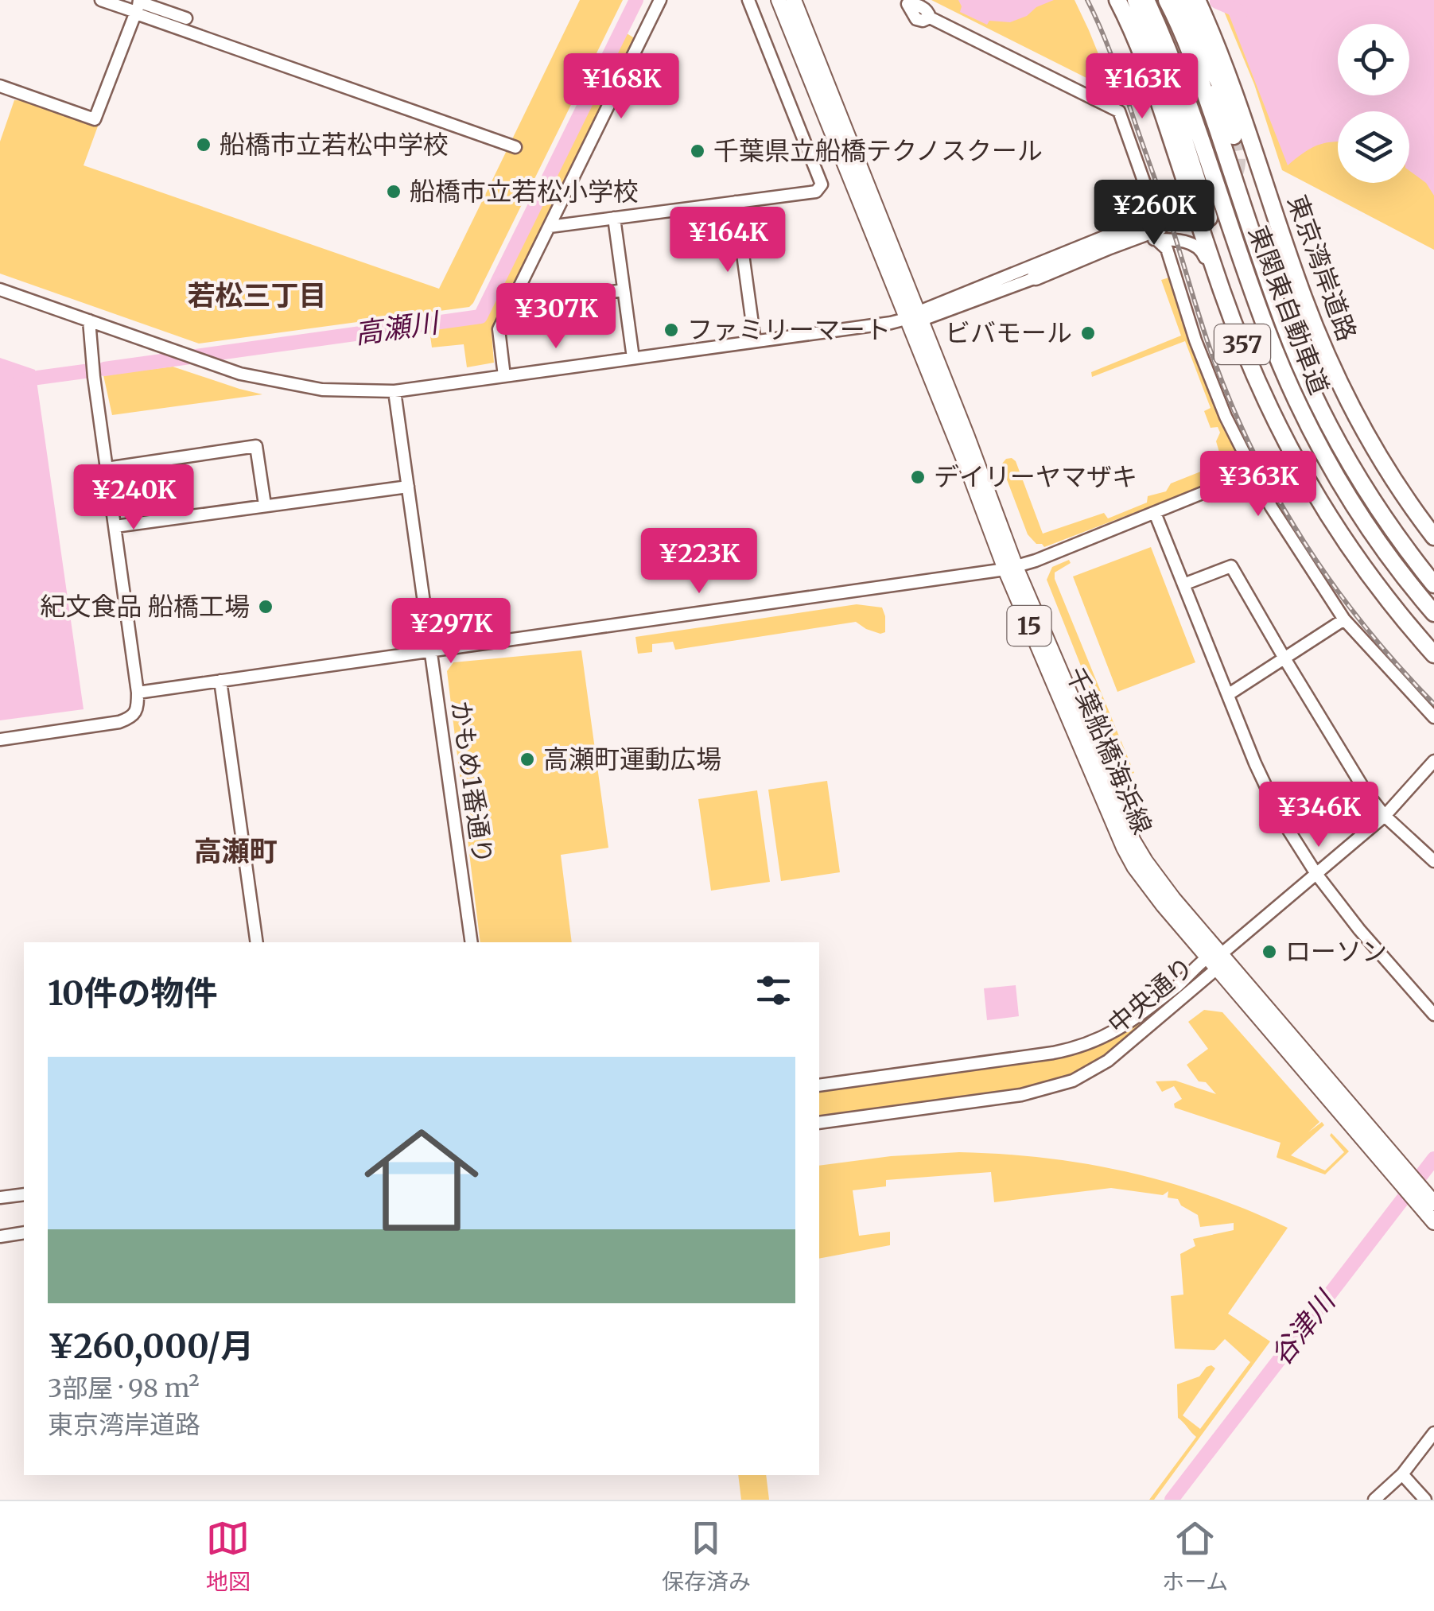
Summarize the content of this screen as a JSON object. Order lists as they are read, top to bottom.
{
  "streets": {
    "highway": ["東京湾岸道路", "東関東自動車道", "357"],
    "main road": ["15", "千葉船橋海浜線"],
    "street": ["かもめ1番通り", "中央通り"]
  },
  "crossings": [
    ["千葉船橋海浜線", "中央通り"]
  ],
  "districts": ["若松三丁目", "高瀬町"],
  "water": ["高瀬川", "谷津川"],
  "places": [
    "船橋市立若松中学校",
    "千葉県立船橋テクノスクール",
    "船橋市立若松小学校",
    "ファミリーマート",
    "ビバモール",
    "デイリーヤマザキ",
    "紀文食品 船橋工場",
    "高瀬町運動広場",
    "ローソン"
  ],
  "page": {
    "price": [
      "¥168K",
      "¥163K",
      "¥260K",
      "¥164K",
      "¥307K",
      "¥363K",
      "¥240K",
      "¥223K",
      "¥297K",
      "¥346K"
    ],
    "heading": "10件の物件",
    "list": [
      {
        "name": "¥260,000/月",
        "note": "3部屋 · 98 m² · 東京湾岸道路"
      }
    ],
    "tabs": ["地図", "保存済み", "ホーム"]
  }
}
